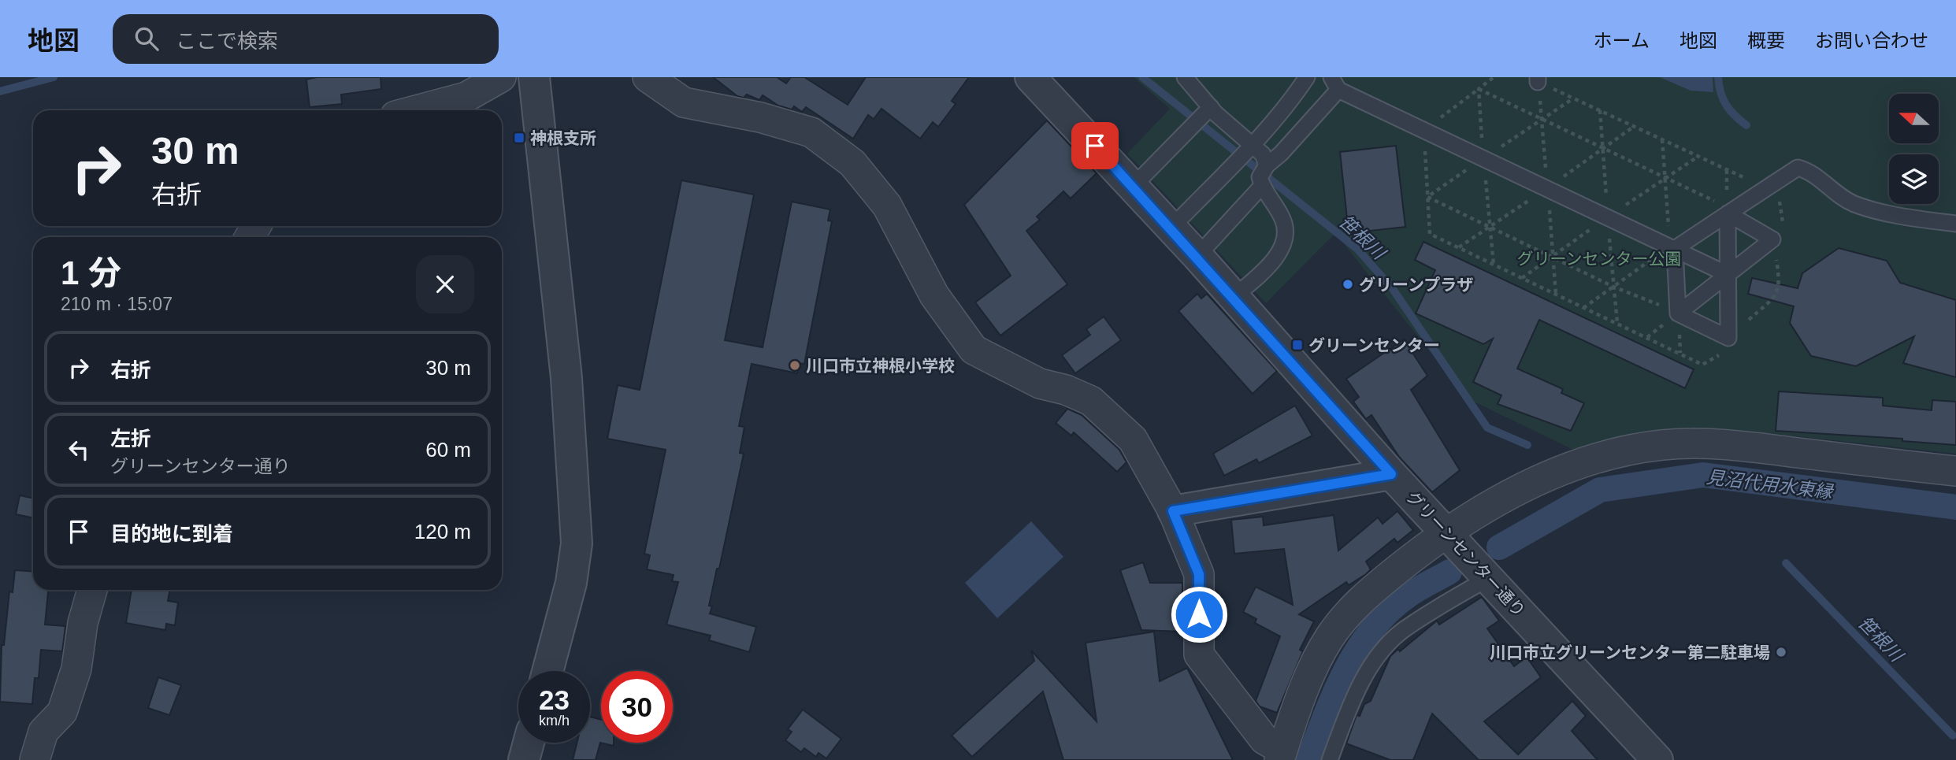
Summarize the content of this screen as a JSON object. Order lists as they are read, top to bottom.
{
  "streets": {
    "street": ["グリーンセンター通り"]
  },
  "water": ["笹根川", "見沼代用水東縁"],
  "parks": ["グリーンセンター公園"],
  "places": {
    "transit": ["神根支所", "グリーンセンター"],
    "other": ["グリーンプラザ", "川口市立神根小学校", "川口市立グリーンセンター第二駐車場"]
  },
  "north": "left",
  "page": {
    "header": "地図",
    "search": "ここで検索",
    "nav": [
      "ホーム",
      "地図",
      "概要",
      "お問い合わせ"
    ],
    "turn": ["30 m", "右折"],
    "heading": ["1 分", "210 m · 15:07"],
    "list": [
      {
        "name": "右折",
        "value": "30 m"
      },
      {
        "name": "左折",
        "note": "グリーンセンター通り",
        "value": "60 m"
      },
      {
        "name": "目的地に到着",
        "value": "120 m"
      }
    ],
    "speed": "23 km/h",
    "limit": "30"
  }
}
